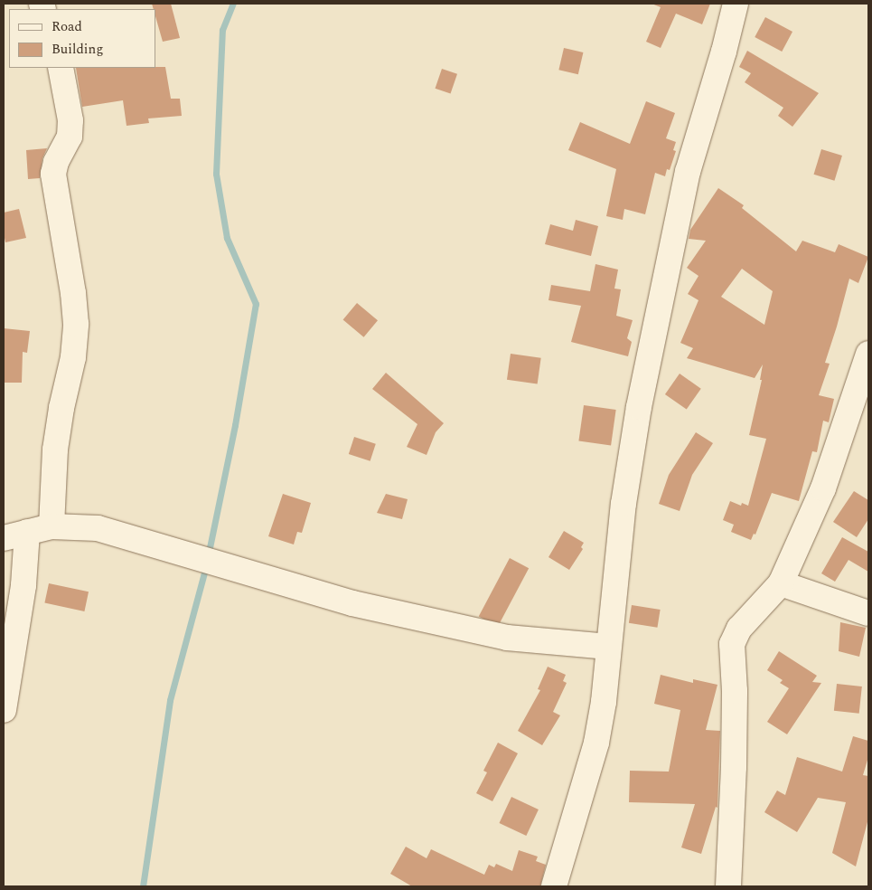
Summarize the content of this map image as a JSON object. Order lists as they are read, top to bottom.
{
  "legend": ["Road", "Building"]
}
